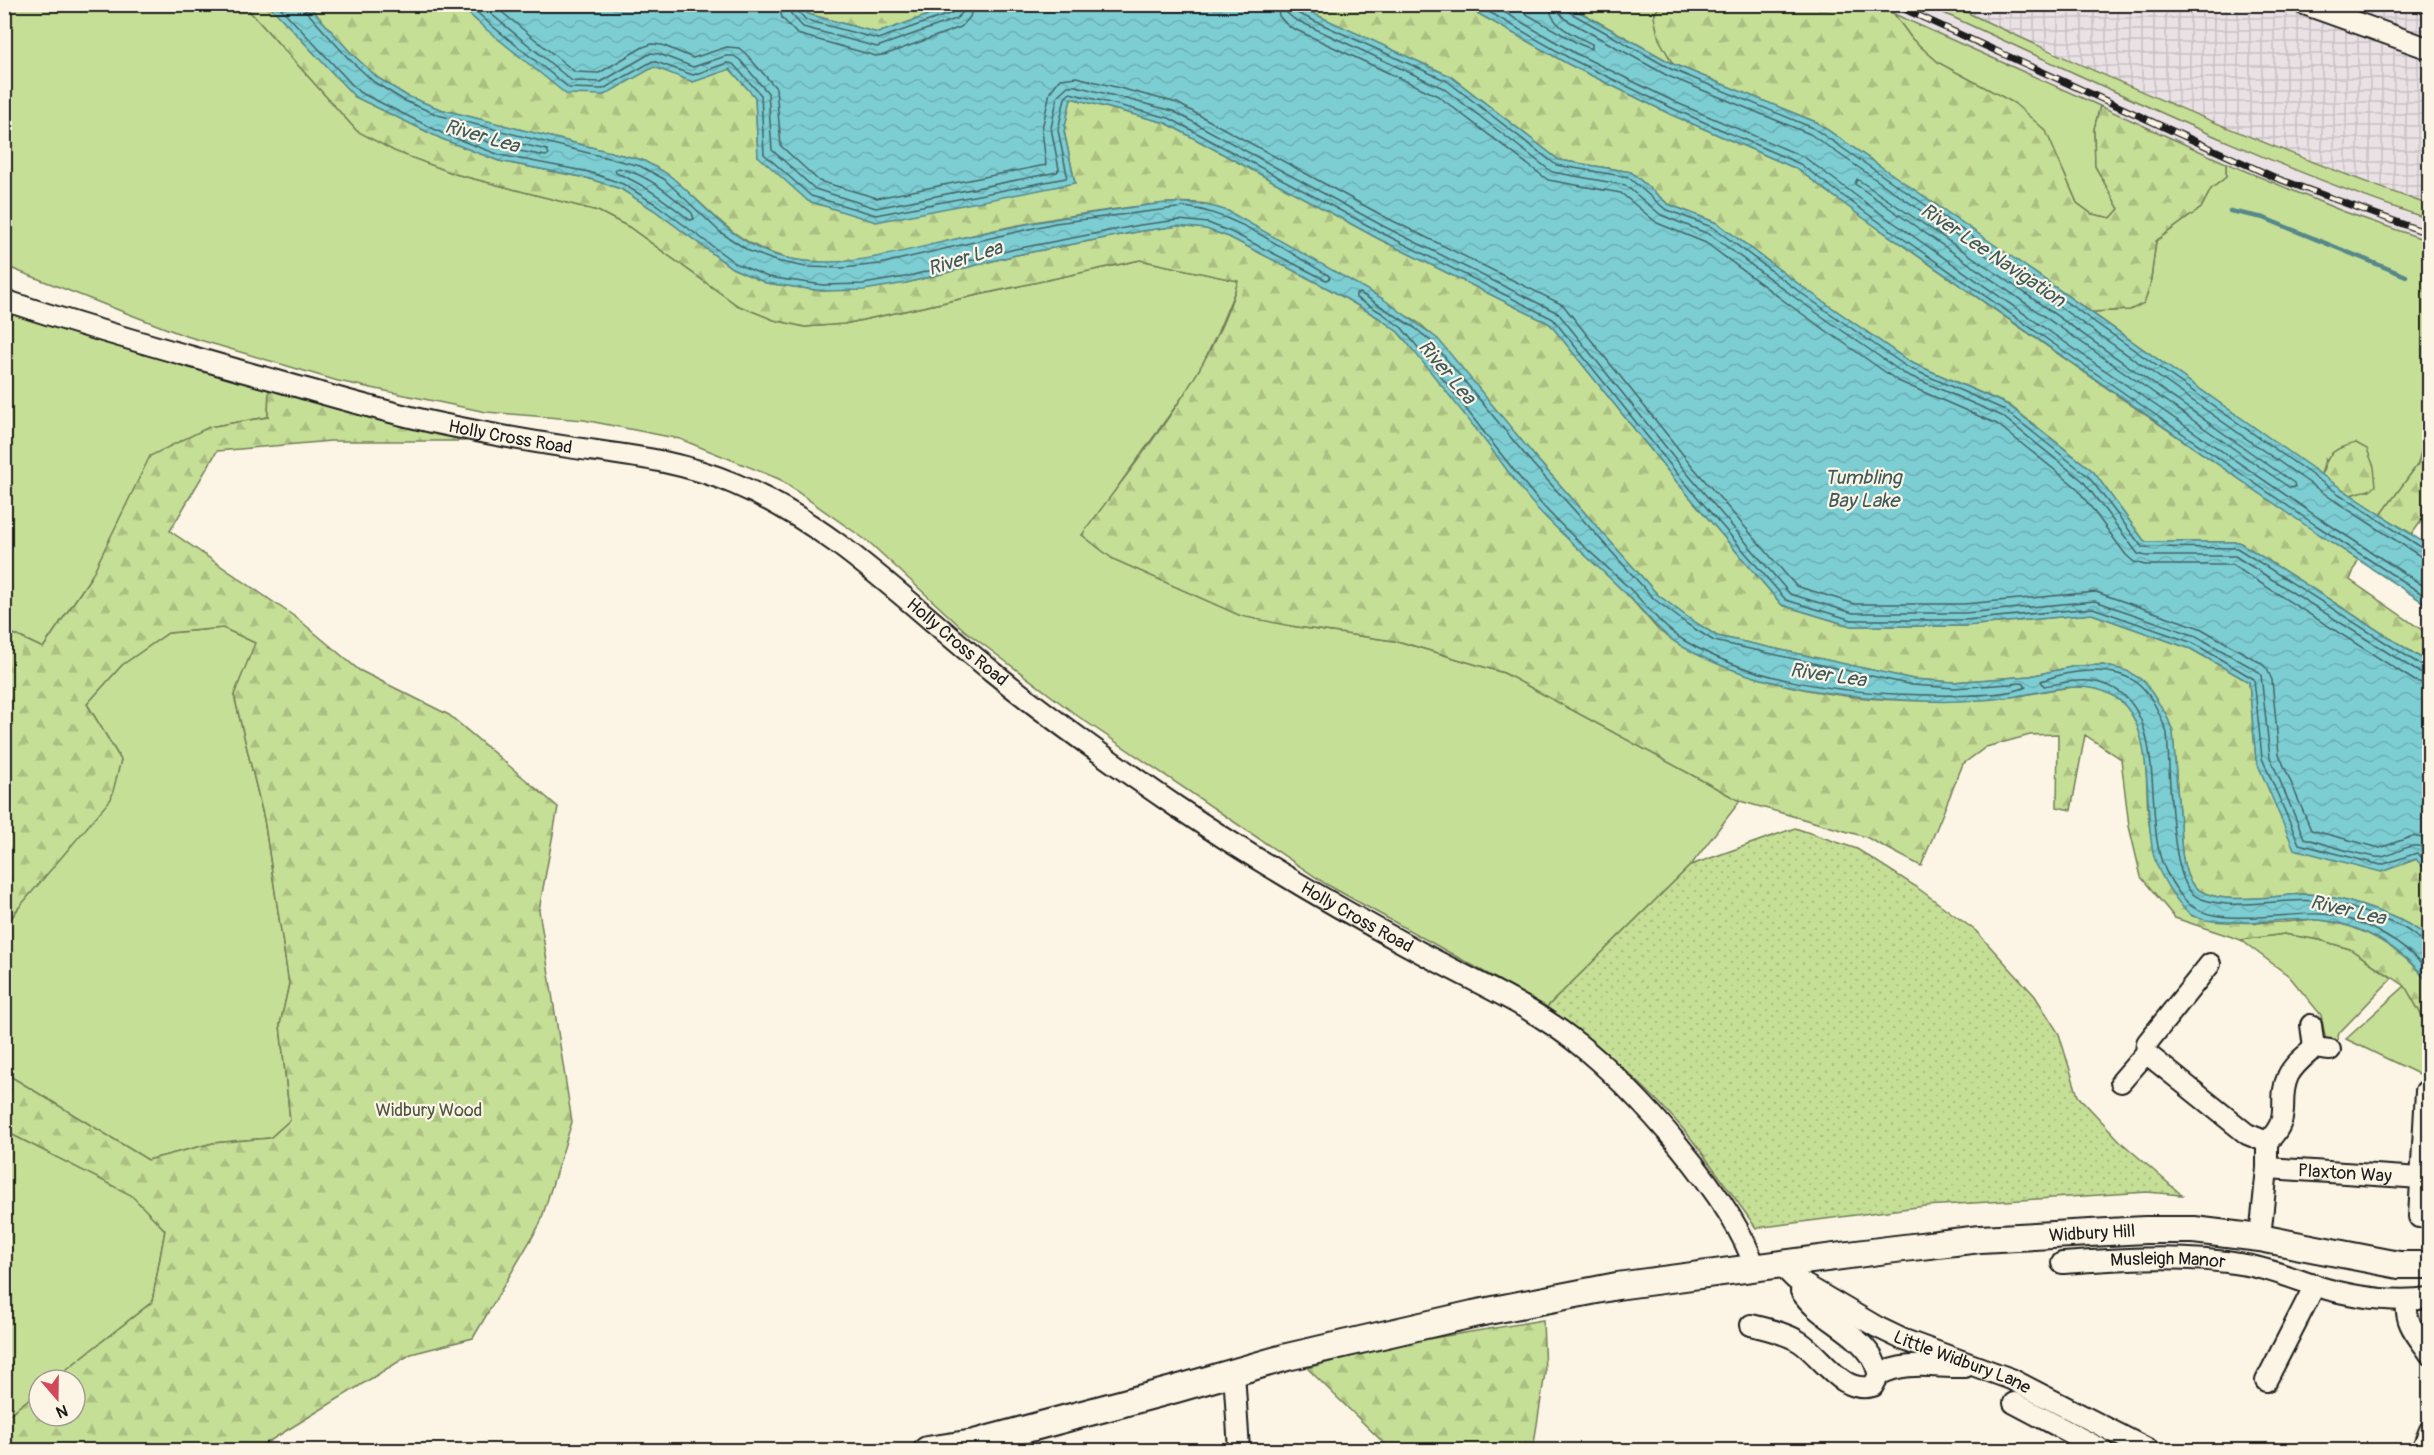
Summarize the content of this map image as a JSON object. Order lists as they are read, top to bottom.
{
  "streets": {
    "main road": ["Widbury Hill"],
    "street": [
      "Holly Cross Road",
      "Plaxton Way",
      "Musleigh Manor",
      "Little Widbury Lane"
    ]
  },
  "crossings": [
    ["Holly Cross Road", "Widbury Hill"],
    ["Widbury Hill", "Little Widbury Lane"]
  ],
  "water": ["River Lea", "River Lee Navigation", "Tumbling Bay Lake"],
  "parks": ["Widbury Wood"],
  "north": "bottom"
}
